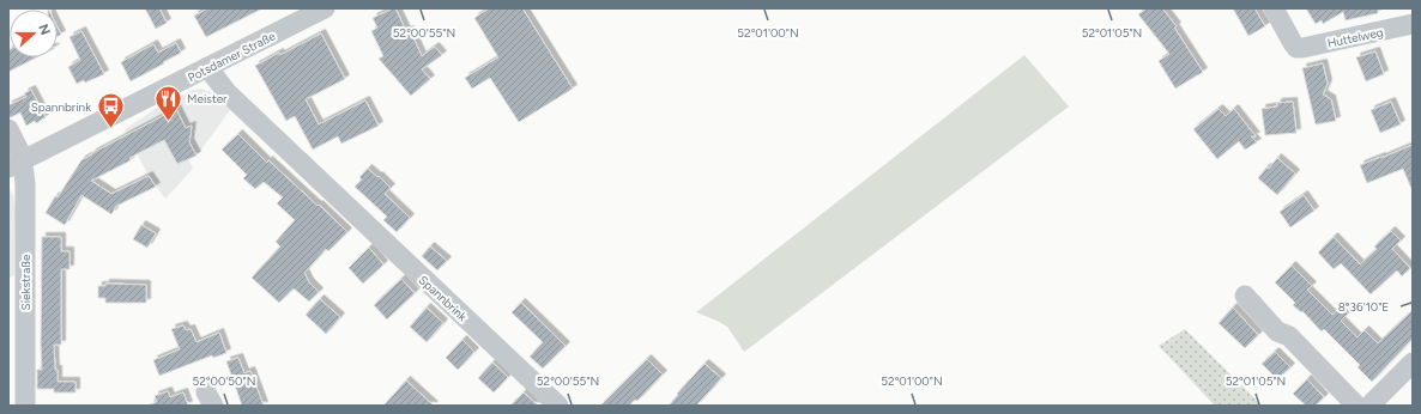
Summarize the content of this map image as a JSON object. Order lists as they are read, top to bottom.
{
  "streets": {
    "street": [
      "Huttelweg",
      "Potsdamer Straße",
      "Siekstraße",
      "Spannbrink"
    ]
  },
  "crossings": [
    ["Potsdamer Straße", "Siekstraße"],
    ["Potsdamer Straße", "Spannbrink"]
  ],
  "places": {
    "restaurant": ["Meister"],
    "bus stop": ["Spannbrink"]
  },
  "north": "right",
  "coordinates": [
    "52°00'55\"N",
    "52°01'00\"N",
    "52°01'05\"N",
    "8°36'10\"E",
    "52°00'50\"N"
  ]
}
